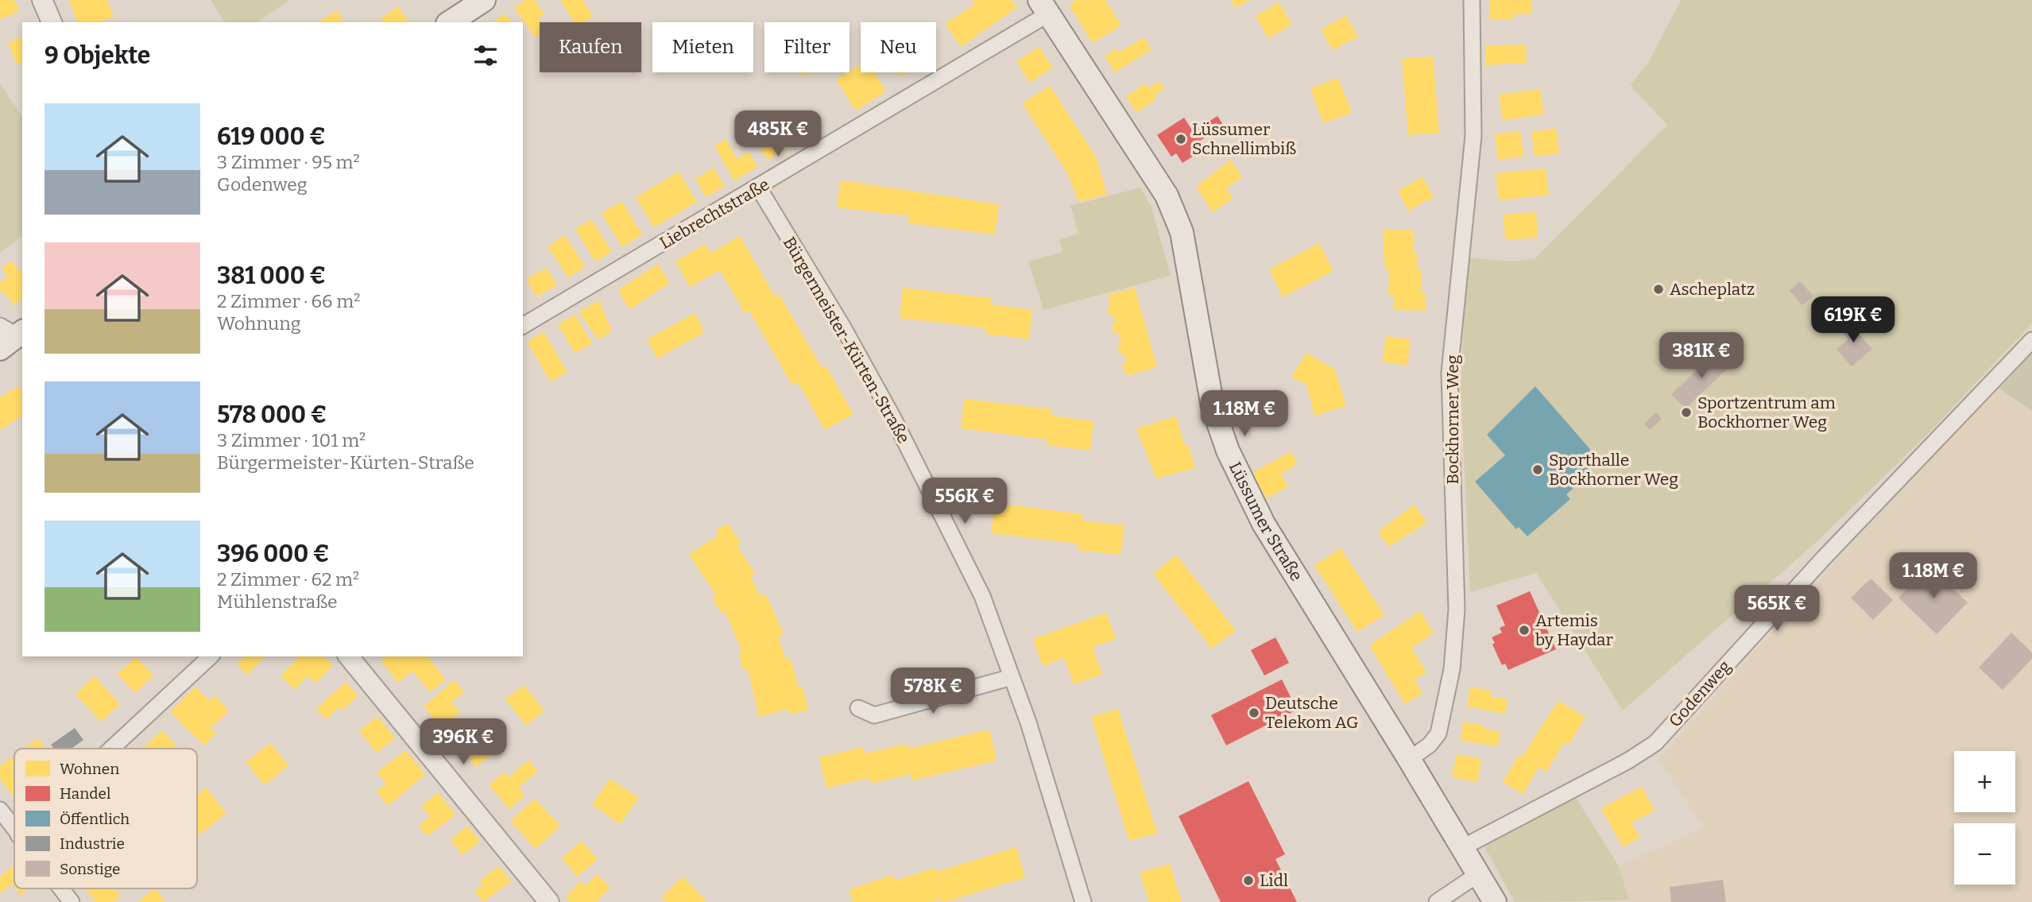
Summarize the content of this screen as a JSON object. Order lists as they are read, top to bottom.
{
  "streets": {
    "main road": ["Lüssumer Straße"],
    "street": [
      "Liebrechtstraße",
      "Bürgermeister-Kürten-Straße",
      "Bockhorner Weg",
      "Godenweg"
    ]
  },
  "crossings": [
    ["Liebrechtstraße", "Bürgermeister-Kürten-Straße"],
    ["Liebrechtstraße", "Lüssumer Straße"],
    ["Bockhorner Weg", "Lüssumer Straße"],
    ["Lüssumer Straße", "Godenweg"]
  ],
  "places": [
    "Lüssumer Schnellimbiß",
    "Ascheplatz",
    "Sportzentrum am Bockhorner Weg",
    "Sporthalle Bockhorner Weg",
    "Artemis by Haydar",
    "Deutsche Telekom AG",
    "Lidl"
  ],
  "legend": [
    "Wohnen",
    "Handel",
    "Öffentlich",
    "Industrie",
    "Sonstige"
  ],
  "page": {
    "chip": [
      "Kaufen",
      "Mieten",
      "Filter",
      "Neu"
    ],
    "heading": "9 Objekte",
    "list": [
      {
        "name": "619 000 €",
        "note": "3 Zimmer · 95 m² · Godenweg"
      },
      {
        "name": "381 000 €",
        "note": "2 Zimmer · 66 m² · Wohnung"
      },
      {
        "name": "578 000 €",
        "note": "3 Zimmer · 101 m² · Bürgermeister-Kürten-Straße"
      },
      {
        "name": "396 000 €",
        "note": "2 Zimmer · 62 m² · Mühlenstraße"
      }
    ],
    "price": [
      "485K €",
      "619K €",
      "381K €",
      "1.18M €",
      "556K €",
      "1.18M €",
      "565K €",
      "578K €",
      "396K €"
    ],
    "map_buttons": ["+", "−"]
  }
}
